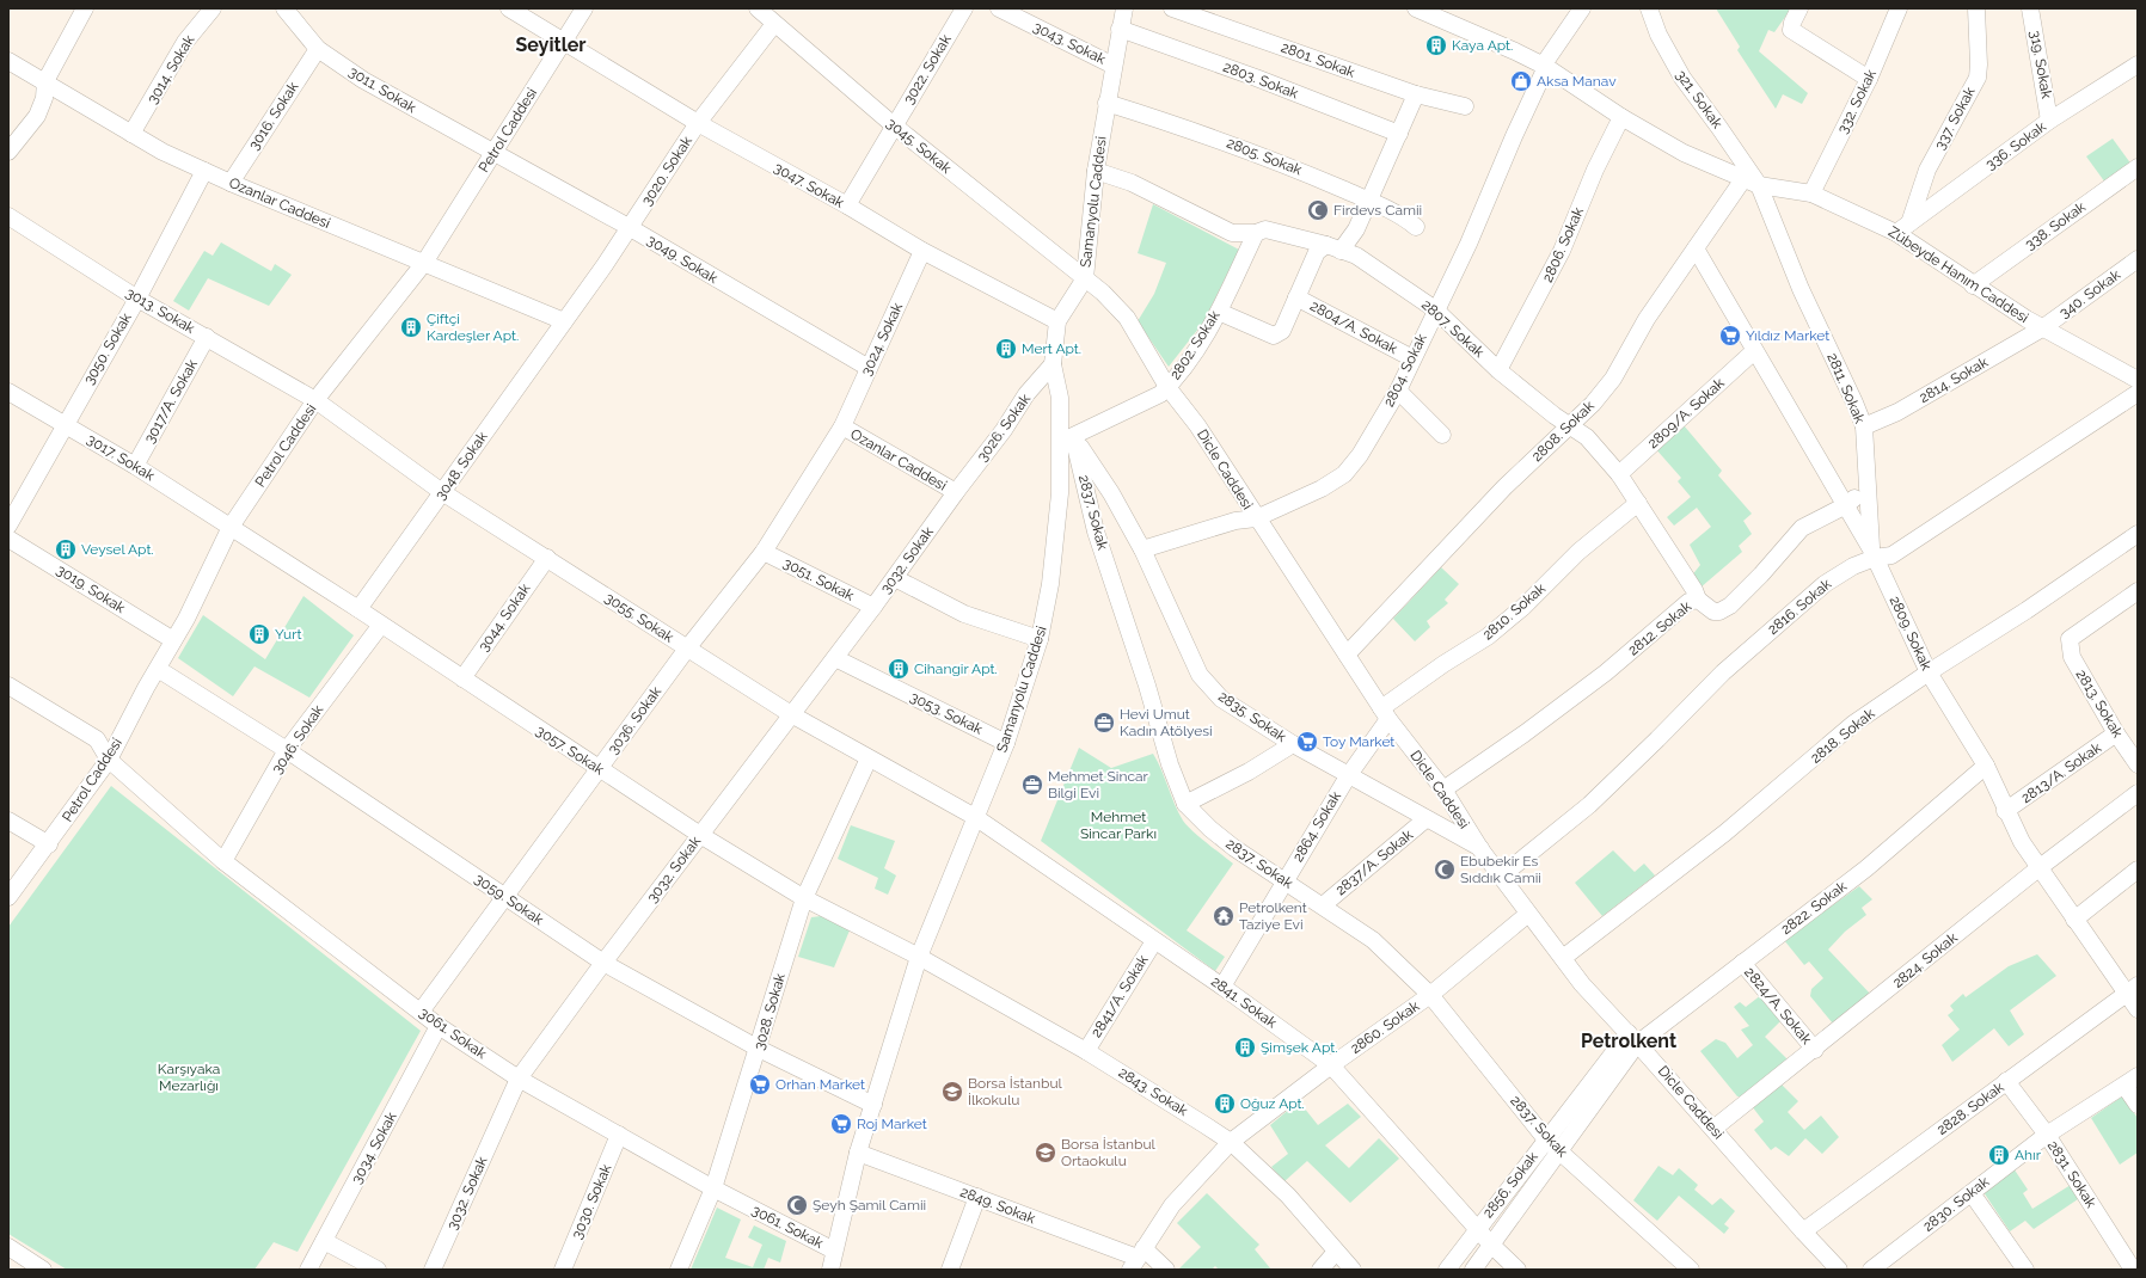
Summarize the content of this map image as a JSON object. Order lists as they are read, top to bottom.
{
  "streets": {
    "street": [
      "3043. Sokak",
      "2801. Sokak",
      "319. Sokak",
      "3014. Sokak",
      "3022. Sokak",
      "2803. Sokak",
      "3011. Sokak",
      "321. Sokak",
      "332. Sokak",
      "3016. Sokak",
      "337. Sokak",
      "Petrol Caddesi",
      "3045. Sokak",
      "336. Sokak",
      "2805. Sokak",
      "3020. Sokak",
      "3047. Sokak",
      "Samanyolu Caddesi",
      "Ozanlar Caddesi",
      "338. Sokak",
      "2806. Sokak",
      "3049. Sokak",
      "Zübeyde Hanım Caddesi",
      "340. Sokak",
      "3013. Sokak",
      "2804/A. Sokak",
      "2807. Sokak",
      "3024. Sokak",
      "2802. Sokak",
      "3050. Sokak",
      "2804. Sokak",
      "2814. Sokak",
      "2811. Sokak",
      "3017/A. Sokak",
      "2809/A. Sokak",
      "3026. Sokak",
      "2808. Sokak",
      "3017. Sokak",
      "3048. Sokak",
      "Dicle Caddesi",
      "2837. Sokak",
      "3032. Sokak",
      "3051. Sokak",
      "3019. Sokak",
      "2816. Sokak",
      "2810. Sokak",
      "3044. Sokak",
      "3055. Sokak",
      "2812. Sokak",
      "2809. Sokak",
      "2813. Sokak",
      "3053. Sokak",
      "2835. Sokak",
      "3036. Sokak",
      "2818. Sokak",
      "3046. Sokak",
      "3057. Sokak",
      "2813/A. Sokak",
      "2864. Sokak",
      "2837/A. Sokak",
      "3059. Sokak",
      "2822. Sokak",
      "2824. Sokak",
      "2841/A. Sokak",
      "2841. Sokak",
      "2824/A. Sokak",
      "3028. Sokak",
      "2860. Sokak",
      "3061. Sokak",
      "2843. Sokak",
      "2828. Sokak",
      "3034. Sokak",
      "2831. Sokak",
      "2856. Sokak",
      "3030. Sokak",
      "2830. Sokak",
      "2849. Sokak"
    ]
  },
  "crossings": [
    ["3043. Sokak", "Samanyolu Caddesi"],
    ["319. Sokak", "336. Sokak"],
    ["3014. Sokak", "Ozanlar Caddesi"],
    ["3022. Sokak", "3045. Sokak"],
    ["3022. Sokak", "3047. Sokak"],
    ["2803. Sokak", "Samanyolu Caddesi"],
    ["3011. Sokak", "3016. Sokak"],
    ["3011. Sokak", "Petrol Caddesi"],
    ["3011. Sokak", "3049. Sokak"],
    ["321. Sokak", "Zübeyde Hanım Caddesi"],
    ["321. Sokak", "2811. Sokak"],
    ["321. Sokak", "2808. Sokak"],
    ["332. Sokak", "Zübeyde Hanım Caddesi"],
    ["3016. Sokak", "Ozanlar Caddesi"],
    ["337. Sokak", "336. Sokak"],
    ["337. Sokak", "Zübeyde Hanım Caddesi"],
    ["Petrol Caddesi", "3047. Sokak"],
    ["Petrol Caddesi", "Ozanlar Caddesi"],
    ["Petrol Caddesi", "3049. Sokak"],
    ["Petrol Caddesi", "3013. Sokak"],
    ["Petrol Caddesi", "3017. Sokak"],
    ["Petrol Caddesi", "3019. Sokak"],
    ["Petrol Caddesi", "3055. Sokak"],
    ["Petrol Caddesi", "3057. Sokak"],
    ["Petrol Caddesi", "3059. Sokak"],
    ["Petrol Caddesi", "3061. Sokak"],
    ["3045. Sokak", "3020. Sokak"],
    ["3045. Sokak", "Samanyolu Caddesi"],
    ["3045. Sokak", "Dicle Caddesi"],
    ["336. Sokak", "Zübeyde Hanım Caddesi"],
    ["2805. Sokak", "Samanyolu Caddesi"],
    ["3020. Sokak", "3047. Sokak"],
    ["3020. Sokak", "Ozanlar Caddesi"],
    ["3020. Sokak", "3049. Sokak"],
    ["3020. Sokak", "3048. Sokak"],
    ["3047. Sokak", "Samanyolu Caddesi"],
    ["3047. Sokak", "3024. Sokak"],
    ["Samanyolu Caddesi", "2807. Sokak"],
    ["Samanyolu Caddesi", "3026. Sokak"],
    ["Samanyolu Caddesi", "Dicle Caddesi"],
    ["Samanyolu Caddesi", "3055. Sokak"],
    ["Samanyolu Caddesi", "3053. Sokak"],
    ["Samanyolu Caddesi", "2835. Sokak"],
    ["Samanyolu Caddesi", "3057. Sokak"],
    ["Samanyolu Caddesi", "3059. Sokak"],
    ["Samanyolu Caddesi", "2841. Sokak"],
    ["Samanyolu Caddesi", "3061. Sokak"],
    ["Samanyolu Caddesi", "2843. Sokak"],
    ["Samanyolu Caddesi", "2849. Sokak"],
    ["Ozanlar Caddesi", "3024. Sokak"],
    ["Ozanlar Caddesi", "3050. Sokak"],
    ["Ozanlar Caddesi", "3026. Sokak"],
    ["Ozanlar Caddesi", "3048. Sokak"],
    ["Ozanlar Caddesi", "3032. Sokak"],
    ["Ozanlar Caddesi", "3036. Sokak"],
    ["338. Sokak", "Zübeyde Hanım Caddesi"],
    ["2806. Sokak", "Zübeyde Hanım Caddesi"],
    ["2806. Sokak", "2807. Sokak"],
    ["3049. Sokak", "3024. Sokak"],
    ["Zübeyde Hanım Caddesi", "340. Sokak"],
    ["Zübeyde Hanım Caddesi", "2804. Sokak"],
    ["Zübeyde Hanım Caddesi", "2814. Sokak"],
    ["Zübeyde Hanım Caddesi", "2811. Sokak"],
    ["Zübeyde Hanım Caddesi", "2808. Sokak"],
    ["340. Sokak", "2814. Sokak"],
    ["3013. Sokak", "3050. Sokak"],
    ["3013. Sokak", "3017/A. Sokak"],
    ["3013. Sokak", "3055. Sokak"],
    ["2804/A. Sokak", "2804. Sokak"],
    ["2807. Sokak", "2802. Sokak"],
    ["2807. Sokak", "2804. Sokak"],
    ["2807. Sokak", "2809/A. Sokak"],
    ["2807. Sokak", "2808. Sokak"],
    ["2807. Sokak", "2810. Sokak"],
    ["2807. Sokak", "2812. Sokak"],
    ["3024. Sokak", "3036. Sokak"],
    ["2802. Sokak", "Dicle Caddesi"],
    ["2802. Sokak", "2837. Sokak"],
    ["2802. Sokak", "2835. Sokak"],
    ["3050. Sokak", "3017. Sokak"],
    ["2804. Sokak", "Dicle Caddesi"],
    ["2804. Sokak", "2835. Sokak"],
    ["2814. Sokak", "2811. Sokak"],
    ["2811. Sokak", "2808. Sokak"],
    ["2811. Sokak", "2816. Sokak"],
    ["2811. Sokak", "2812. Sokak"],
    ["2811. Sokak", "2809. Sokak"],
    ["3017/A. Sokak", "3017. Sokak"],
    ["2809/A. Sokak", "2809. Sokak"],
    ["3026. Sokak", "3032. Sokak"],
    ["2808. Sokak", "Dicle Caddesi"],
    ["2808. Sokak", "2809. Sokak"],
    ["3017. Sokak", "3057. Sokak"],
    ["3048. Sokak", "3055. Sokak"],
    ["3048. Sokak", "3057. Sokak"],
    ["Dicle Caddesi", "2816. Sokak"],
    ["Dicle Caddesi", "2810. Sokak"],
    ["Dicle Caddesi", "2812. Sokak"],
    ["Dicle Caddesi", "2835. Sokak"],
    ["Dicle Caddesi", "2818. Sokak"],
    ["Dicle Caddesi", "2864. Sokak"],
    ["Dicle Caddesi", "2822. Sokak"],
    ["Dicle Caddesi", "2824. Sokak"],
    ["Dicle Caddesi", "2860. Sokak"],
    ["Dicle Caddesi", "2828. Sokak"],
    ["Dicle Caddesi", "2856. Sokak"],
    ["2837. Sokak", "2835. Sokak"],
    ["2837. Sokak", "2864. Sokak"],
    ["2837. Sokak", "2837/A. Sokak"],
    ["2837. Sokak", "2860. Sokak"],
    ["2837. Sokak", "2856. Sokak"],
    ["3032. Sokak", "3051. Sokak"],
    ["3032. Sokak", "3055. Sokak"],
    ["3032. Sokak", "3053. Sokak"],
    ["3032. Sokak", "3057. Sokak"],
    ["3032. Sokak", "3059. Sokak"],
    ["3032. Sokak", "3061. Sokak"],
    ["3051. Sokak", "3036. Sokak"],
    ["2816. Sokak", "2809. Sokak"],
    ["2810. Sokak", "2864. Sokak"],
    ["3044. Sokak", "3055. Sokak"],
    ["3044. Sokak", "3057. Sokak"],
    ["3055. Sokak", "3036. Sokak"],
    ["3055. Sokak", "2841. Sokak"],
    ["3055. Sokak", "3028. Sokak"],
    ["2812. Sokak", "2809. Sokak"],
    ["2809. Sokak", "2818. Sokak"],
    ["2809. Sokak", "2813/A. Sokak"],
    ["2809. Sokak", "2822. Sokak"],
    ["2809. Sokak", "2824. Sokak"],
    ["2809. Sokak", "2828. Sokak"],
    ["2813. Sokak", "2813/A. Sokak"],
    ["2835. Sokak", "2864. Sokak"],
    ["2835. Sokak", "2837/A. Sokak"],
    ["3036. Sokak", "3057. Sokak"],
    ["3036. Sokak", "3059. Sokak"],
    ["3036. Sokak", "3061. Sokak"],
    ["3046. Sokak", "3057. Sokak"],
    ["3046. Sokak", "3059. Sokak"],
    ["3046. Sokak", "3061. Sokak"],
    ["3057. Sokak", "3028. Sokak"],
    ["3057. Sokak", "2843. Sokak"],
    ["2864. Sokak", "2841. Sokak"],
    ["3059. Sokak", "3028. Sokak"],
    ["2822. Sokak", "2824/A. Sokak"],
    ["2822. Sokak", "2856. Sokak"],
    ["2824. Sokak", "2824/A. Sokak"],
    ["2841/A. Sokak", "2841. Sokak"],
    ["2841/A. Sokak", "2843. Sokak"],
    ["2841. Sokak", "2860. Sokak"],
    ["2841. Sokak", "2856. Sokak"],
    ["3028. Sokak", "3061. Sokak"],
    ["2860. Sokak", "2843. Sokak"],
    ["2860. Sokak", "2849. Sokak"],
    ["3061. Sokak", "3034. Sokak"],
    ["3061. Sokak", "3030. Sokak"],
    ["2828. Sokak", "2831. Sokak"],
    ["2831. Sokak", "2830. Sokak"]
  ],
  "districts": ["Seyitler", "Petrolkent"],
  "parks": ["Mehmet Sincar Parkı", "Karşıyaka Mezarlığı"],
  "places": {
    "building": [
      "Kaya Apt.",
      "Çiftçi Kardeşler Apt.",
      "Mert Apt.",
      "Veysel Apt.",
      "Yurt",
      "Cihangir Apt.",
      "Şimşek Apt.",
      "Oğuz Apt.",
      "Ahır"
    ],
    "shop": ["Aksa Manav"],
    "mosque": ["Firdevs Camii", "Ebubekir Es Sıddık Camii", "Şeyh Şamil Camii"],
    "supermarket": [
      "Yıldız Market",
      "Toy Market",
      "Orhan Market",
      "Roj Market"
    ],
    "office": ["Hevi Umut Kadın Atölyesi", "Mehmet Sincar Bilgi Evi"],
    "temple": ["Petrolkent Taziye Evi"],
    "school or university": ["Borsa İstanbul İlkokulu", "Borsa İstanbul Ortaokulu"]
  }
}
